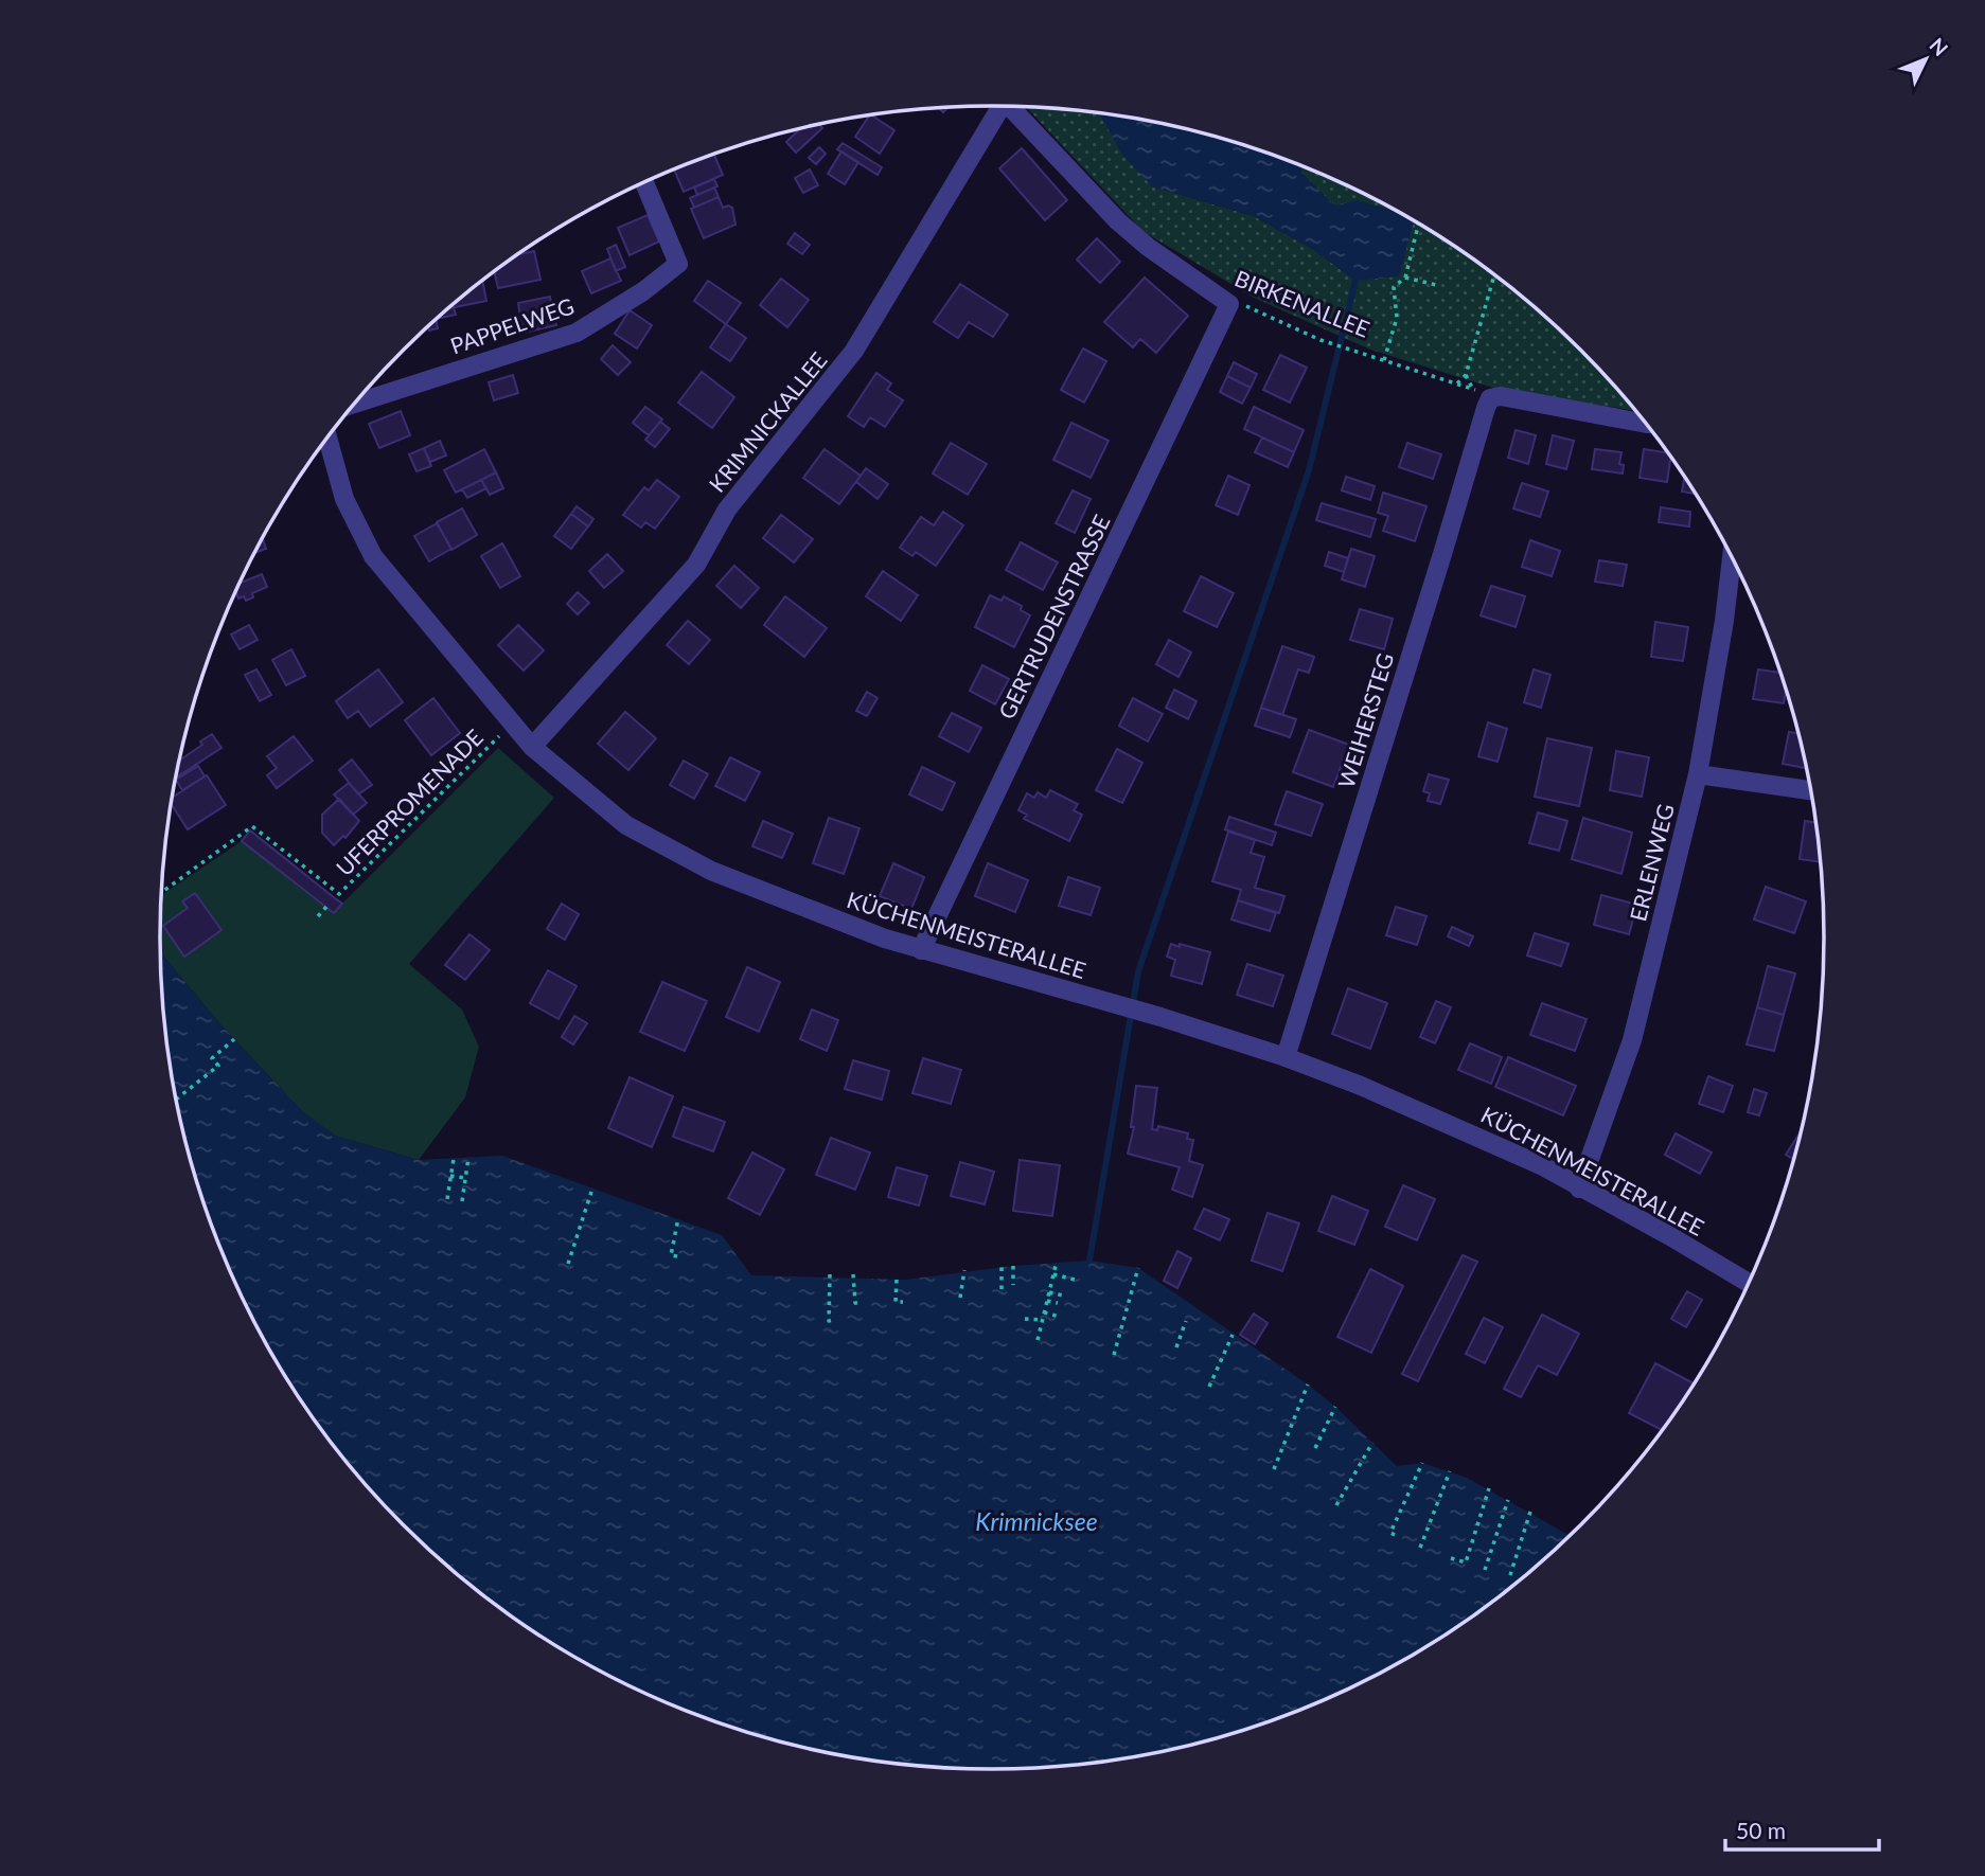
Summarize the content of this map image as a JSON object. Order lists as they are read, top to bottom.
{
  "streets": {
    "street": [
      "BIRKENALLEE",
      "PAPPELWEG",
      "KRIMNICKALLEE",
      "GERTRUDENSTRASSE",
      "WEIHERSTEG",
      "ERLENWEG",
      "KÜCHENMEISTERALLEE"
    ],
    "path": ["UFERPROMENADE"]
  },
  "crossings": [
    ["BIRKENALLEE", "GERTRUDENSTRASSE"],
    ["BIRKENALLEE", "WEIHERSTEG"],
    ["KRIMNICKALLEE", "KÜCHENMEISTERALLEE"],
    ["GERTRUDENSTRASSE", "KÜCHENMEISTERALLEE"],
    ["WEIHERSTEG", "KÜCHENMEISTERALLEE"],
    ["UFERPROMENADE", "KÜCHENMEISTERALLEE"],
    ["ERLENWEG", "KÜCHENMEISTERALLEE"]
  ],
  "water": ["Krimnicksee"],
  "scale_bar": "50 m",
  "north": "top right"
}
